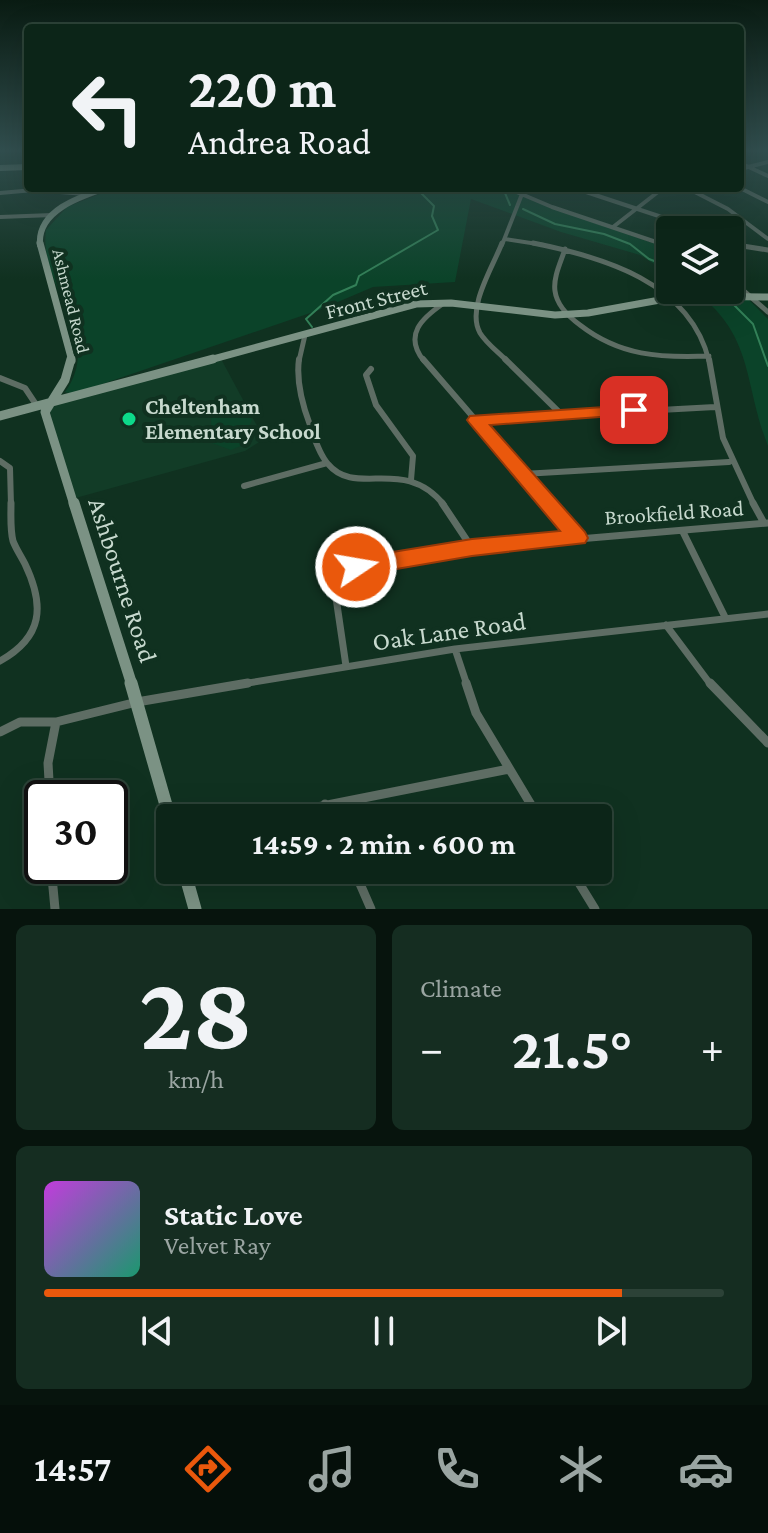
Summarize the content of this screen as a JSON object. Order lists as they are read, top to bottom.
{
  "streets": {
    "street": [
      "Front Street",
      "Ashmead Road",
      "Brookfield Road",
      "Ashbourne Road",
      "Oak Lane Road"
    ]
  },
  "crossings": [
    ["Front Street", "Ashmead Road"],
    ["Front Street", "Ashbourne Road"],
    ["Ashmead Road", "Ashbourne Road"],
    ["Brookfield Road", "Oak Lane Road"],
    ["Ashbourne Road", "Oak Lane Road"]
  ],
  "places": ["Cheltenham Elementary School"],
  "page": {
    "turn": ["220 m", "Andrea Road"],
    "limit": "30",
    "trip": "14:59 · 2 min · 600 m",
    "tile": [
      ["28", "km/h"],
      "Climate"
    ],
    "heat": ["−", "21.5°", "+"],
    "song": ["Static Love", "Velvet Ray"],
    "tabs": "14:57"
  }
}
